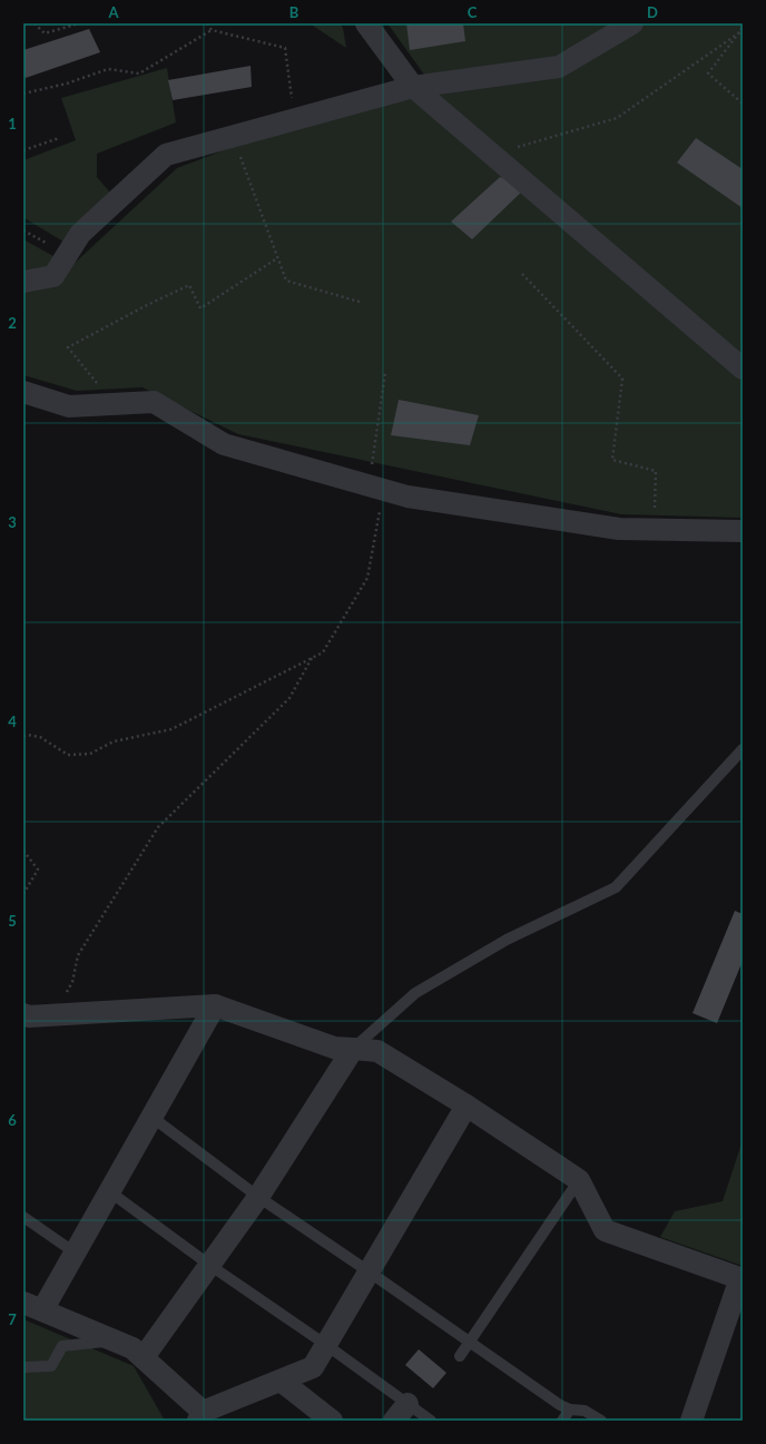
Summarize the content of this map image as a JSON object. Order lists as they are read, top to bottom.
{
  "grid": {
    "columns": [
      "A",
      "B",
      "C",
      "D"
    ],
    "rows": [
      "1",
      "2",
      "3",
      "4",
      "5",
      "6",
      "7"
    ]
  }
}
